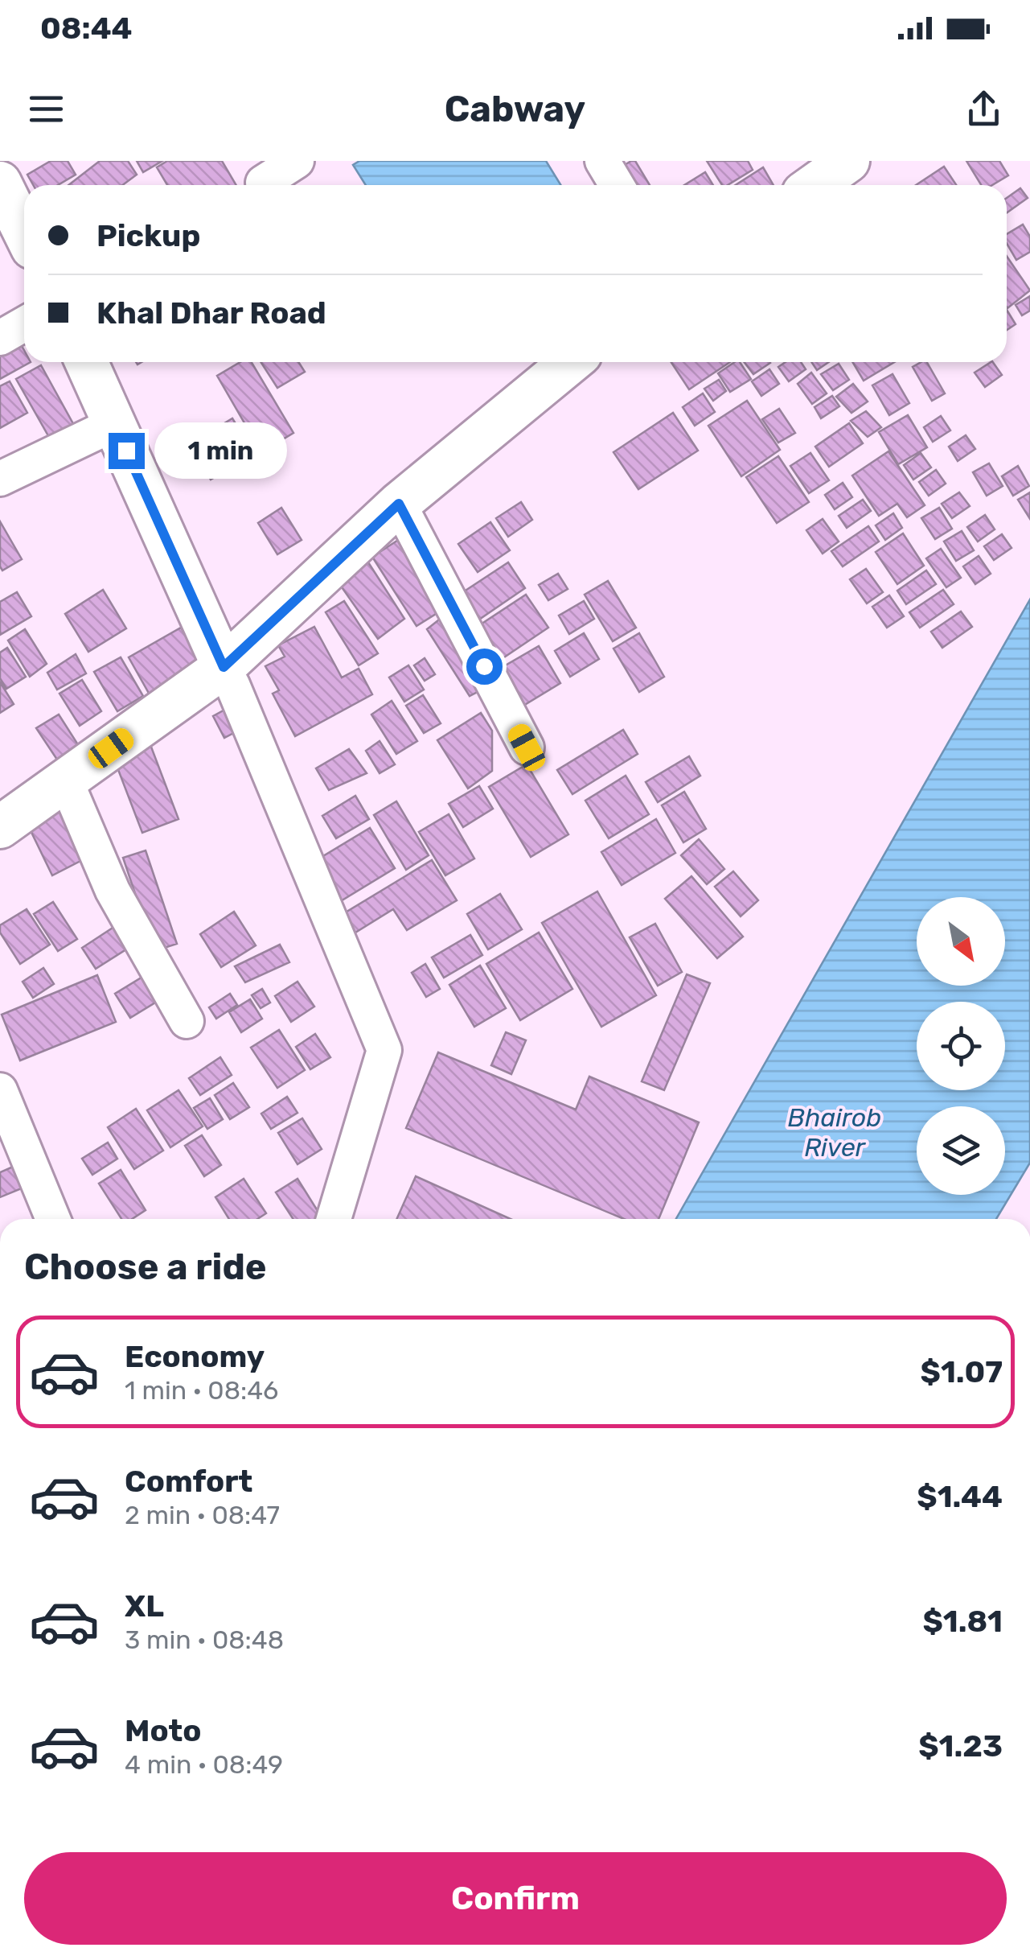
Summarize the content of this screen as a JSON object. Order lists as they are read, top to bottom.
{
  "water": ["Bhairob River"],
  "north": "bottom right",
  "page": {
    "status": "08:44",
    "header": "Cabway",
    "banner": ["Pickup", "Khal Dhar Road"],
    "bubble": "1 min",
    "heading": "Choose a ride",
    "list": [
      {
        "name": "Economy",
        "note": "1 min · 08:46",
        "value": "$1.07"
      },
      {
        "name": "Comfort",
        "note": "2 min · 08:47",
        "value": "$1.44"
      },
      {
        "name": "XL",
        "note": "3 min · 08:48",
        "value": "$1.81"
      },
      {
        "name": "Moto",
        "note": "4 min · 08:49",
        "value": "$1.23"
      }
    ],
    "buttons": "Confirm"
  }
}
